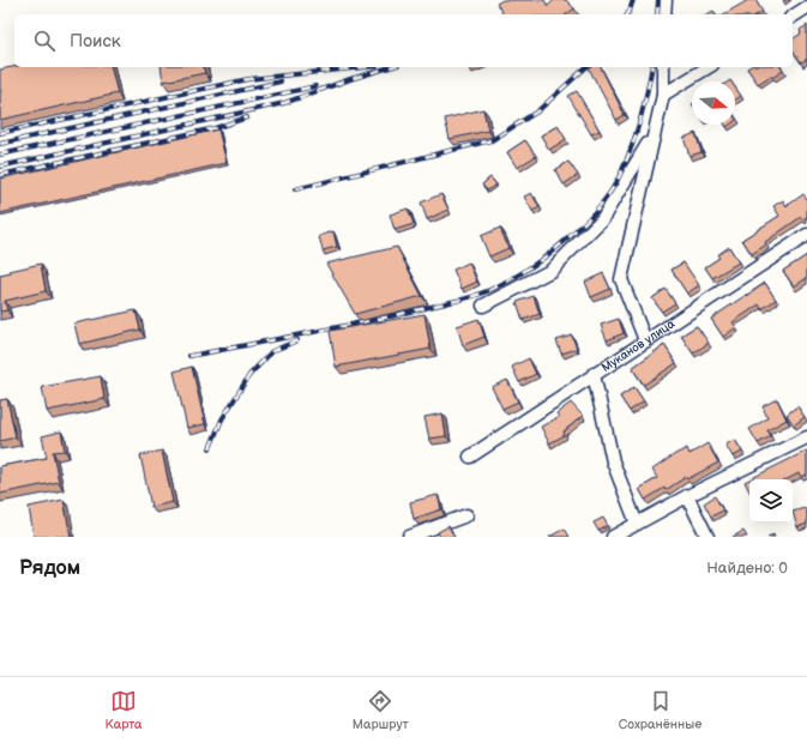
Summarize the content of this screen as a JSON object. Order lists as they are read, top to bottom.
{
  "streets": {
    "street": ["Муканов улица"]
  },
  "north": "right",
  "page": {
    "search": "Поиск",
    "heading": ["Рядом", "Найдено: 0"],
    "nav": ["Карта", "Маршрут", "Сохранённые"]
  }
}
